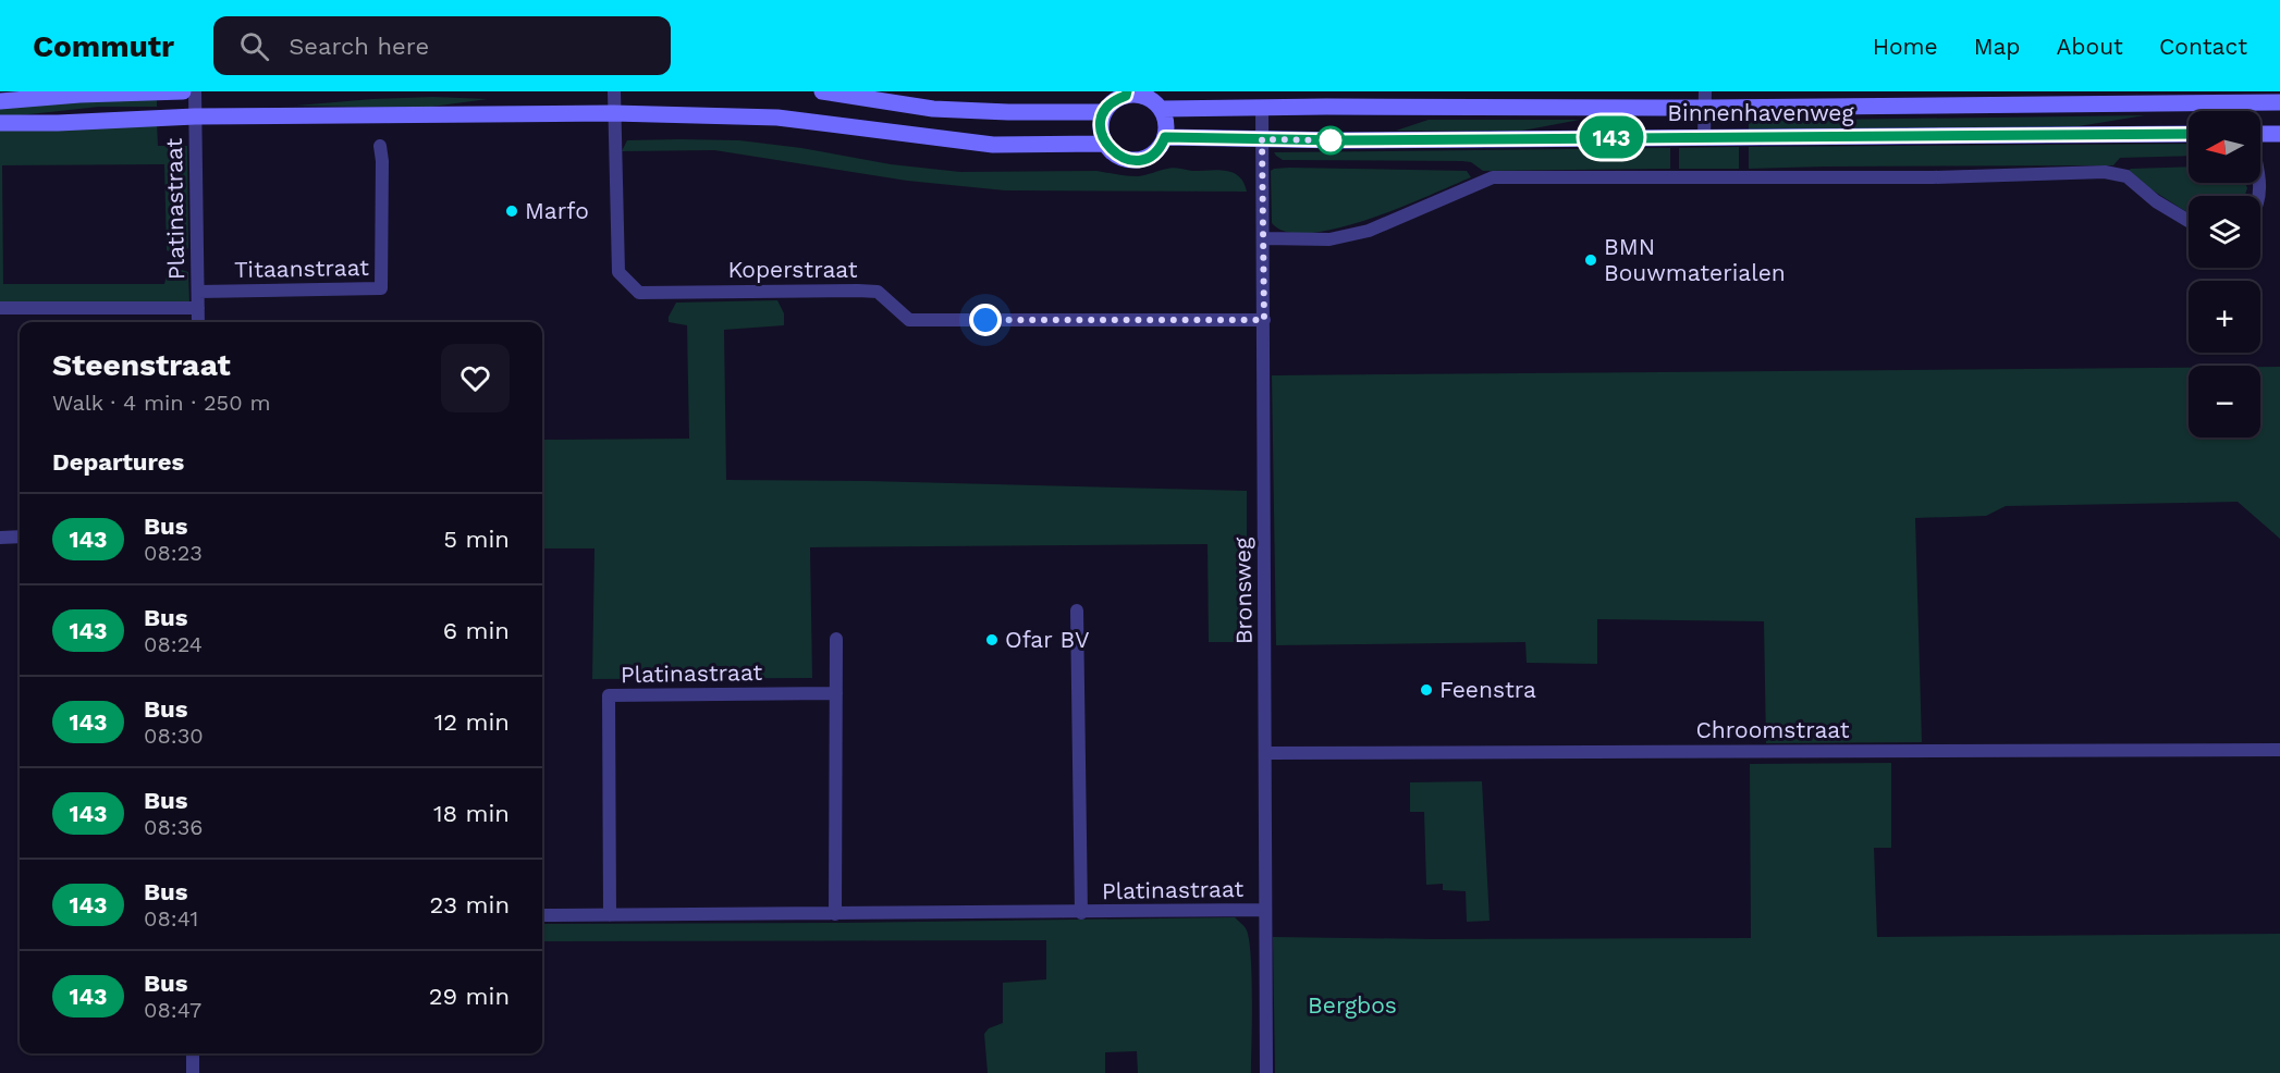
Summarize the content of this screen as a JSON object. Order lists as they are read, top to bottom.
{
  "streets": {
    "main road": ["Binnenhavenweg"],
    "street": [
      "Platinastraat",
      "Titaanstraat",
      "Koperstraat",
      "Bronsweg",
      "Chroomstraat"
    ]
  },
  "crossings": [
    ["Binnenhavenweg", "Bronsweg"],
    ["Platinastraat", "Titaanstraat"],
    ["Platinastraat", "Bronsweg"],
    ["Koperstraat", "Bronsweg"],
    ["Bronsweg", "Chroomstraat"]
  ],
  "parks": ["Bergbos"],
  "places": [
    "Marfo",
    "BMN Bouwmaterialen",
    "Ofar BV",
    "Feenstra"
  ],
  "lines": ["bus line 143"],
  "north": "left",
  "page": {
    "header": "Commutr",
    "search": "Search here",
    "nav": [
      "Home",
      "Map",
      "About",
      "Contact"
    ],
    "on_map": "143",
    "map_buttons": ["+", "−"],
    "heading": [
      ["Steenstraat", "Walk · 4 min · 250 m"],
      "Departures"
    ],
    "list": [
      {
        "mark": "143",
        "name": "Bus",
        "note": "08:23",
        "value": "5 min"
      },
      {
        "mark": "143",
        "name": "Bus",
        "note": "08:24",
        "value": "6 min"
      },
      {
        "mark": "143",
        "name": "Bus",
        "note": "08:30",
        "value": "12 min"
      },
      {
        "mark": "143",
        "name": "Bus",
        "note": "08:36",
        "value": "18 min"
      },
      {
        "mark": "143",
        "name": "Bus",
        "note": "08:41",
        "value": "23 min"
      },
      {
        "mark": "143",
        "name": "Bus",
        "note": "08:47",
        "value": "29 min"
      }
    ]
  }
}
